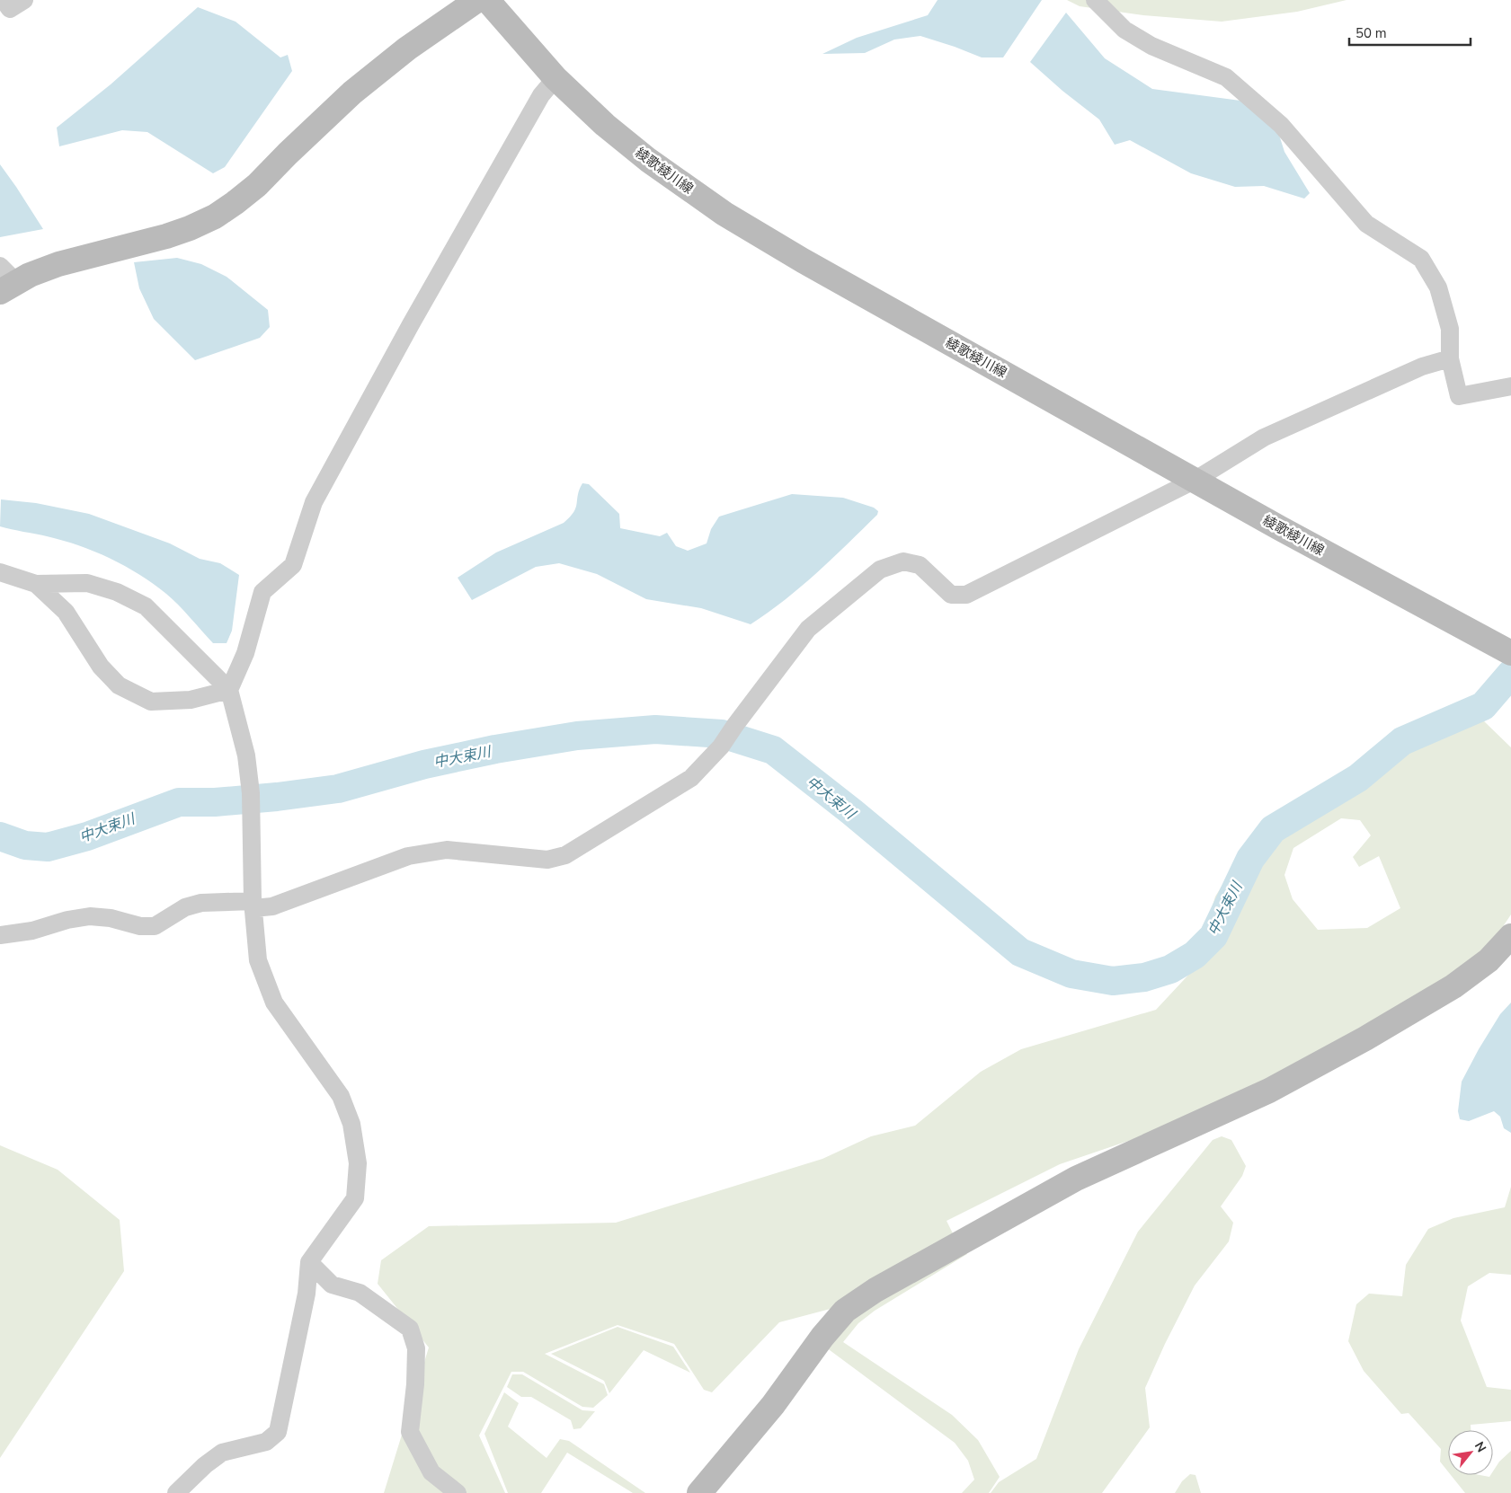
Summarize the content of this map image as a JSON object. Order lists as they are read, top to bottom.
{
  "streets": {
    "street": ["綾歌綾川線"]
  },
  "water": ["中大束川"],
  "scale_bar": "50 m",
  "north": "top right"
}
